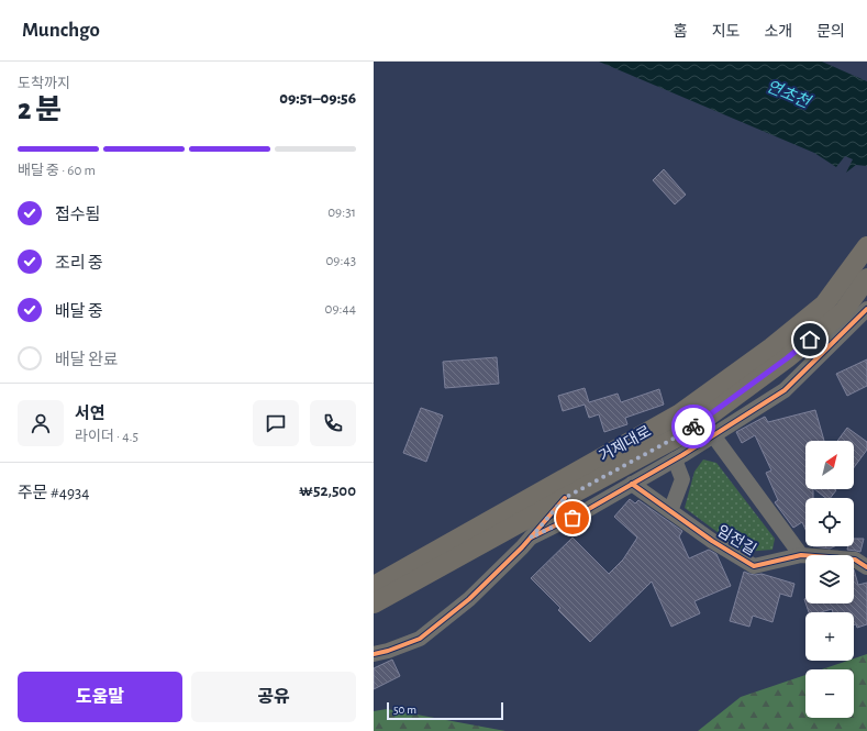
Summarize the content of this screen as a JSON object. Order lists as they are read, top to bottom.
{
  "streets": {
    "main road": ["거제대로"],
    "street": ["임전길"]
  },
  "water": ["연초천"],
  "scale_bar": "50 m",
  "north": "top right",
  "page": {
    "header": "Munchgo",
    "nav": [
      "홈",
      "지도",
      "소개",
      "문의"
    ],
    "heading": ["2 분", "도착까지", "09:51–09:56"],
    "panel": [
      "서연",
      "라이더 · 4.5",
      "주문 #4934",
      "₩52,500"
    ],
    "bar": "배달 중 · 60 m",
    "list": [
      ["접수됨", "09:31"],
      ["조리 중", "09:43"],
      ["배달 중", "09:44"],
      "배달 완료"
    ],
    "map_buttons": ["+", "−"],
    "buttons": ["도움말", "공유"],
    "scale": "50 m"
  }
}
